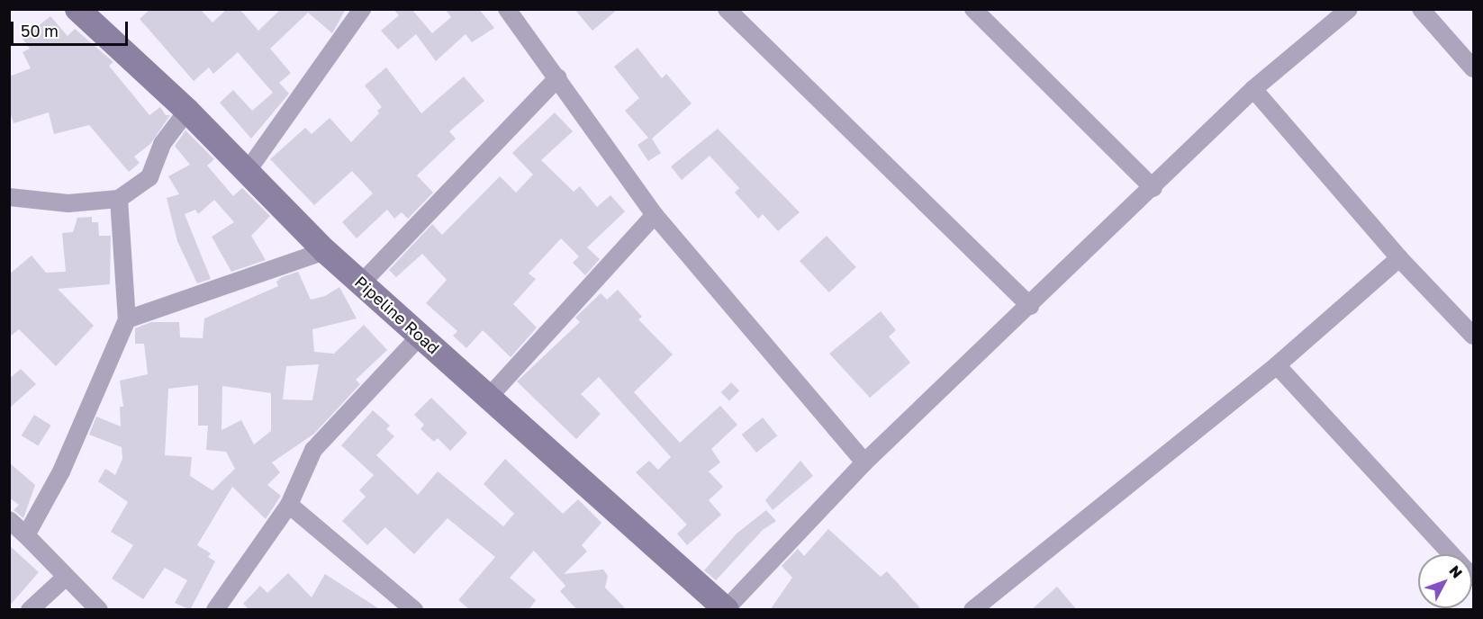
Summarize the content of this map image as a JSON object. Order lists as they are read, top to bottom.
{
  "streets": {
    "street": ["Pipeline Road"]
  },
  "scale_bar": "50 m",
  "north": "top right"
}
